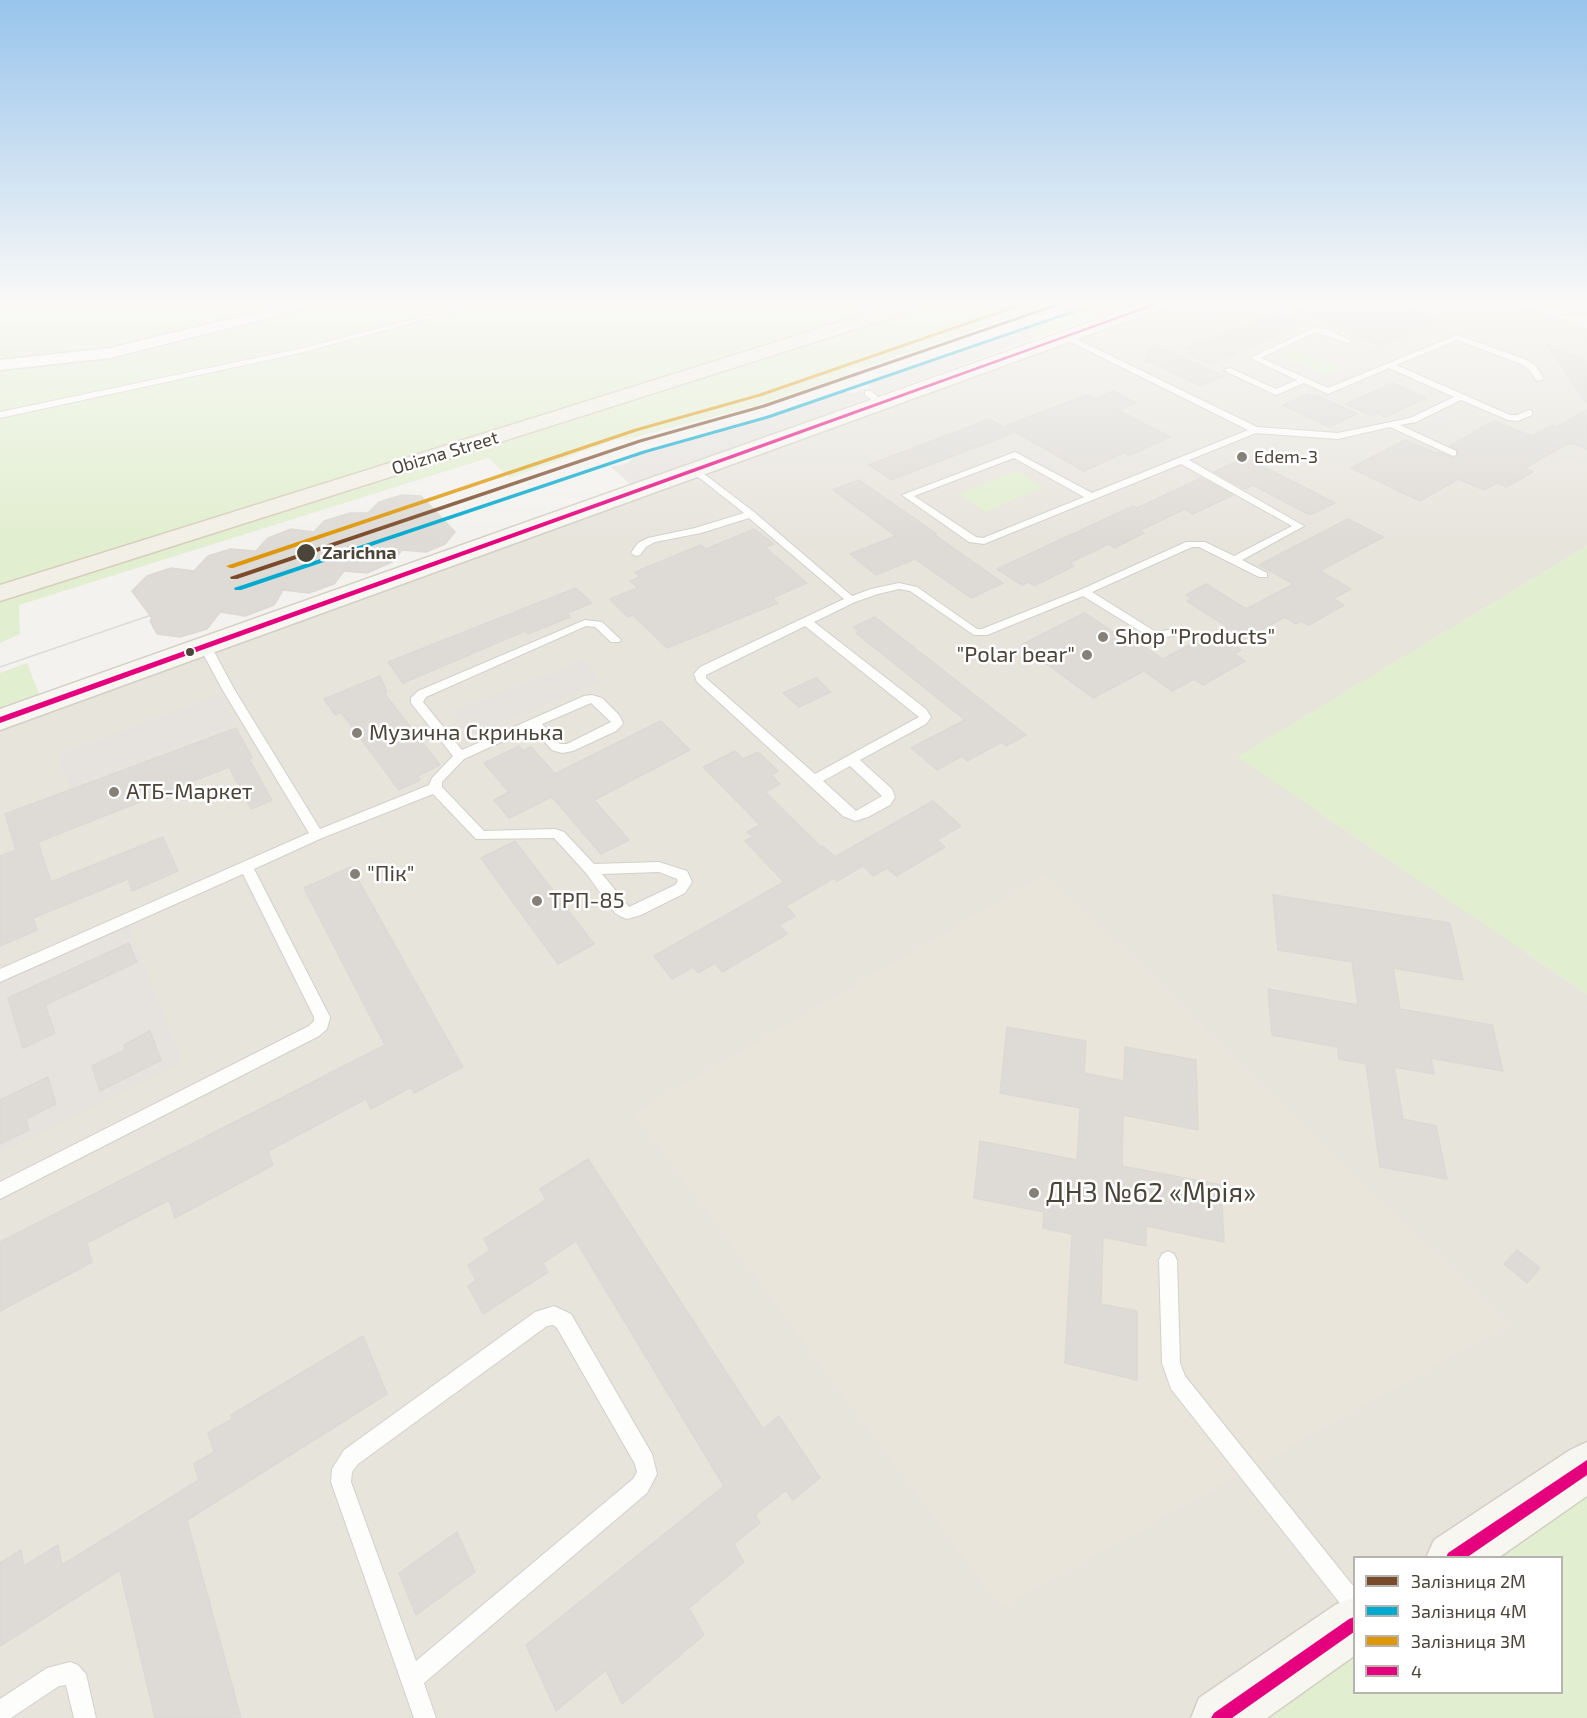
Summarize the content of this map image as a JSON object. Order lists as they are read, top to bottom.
{
  "streets": {
    "main road": ["Obizna Street"]
  },
  "places": [
    "Edem-3",
    "Zarichna",
    "Shop \"Products\"",
    "\"Polar bear\"",
    "Музична Скринька",
    "АТБ-Маркет",
    "\"Пік\"",
    "ТРП-85",
    "ДНЗ №62 «Мрія»"
  ],
  "lines": [
    "rail line 2М",
    "rail line 4М",
    "rail line 3М",
    "transit line 4"
  ],
  "legend": [
    "Залізниця 2М",
    "Залізниця 4М",
    "Залізниця 3М",
    "4"
  ]
}
